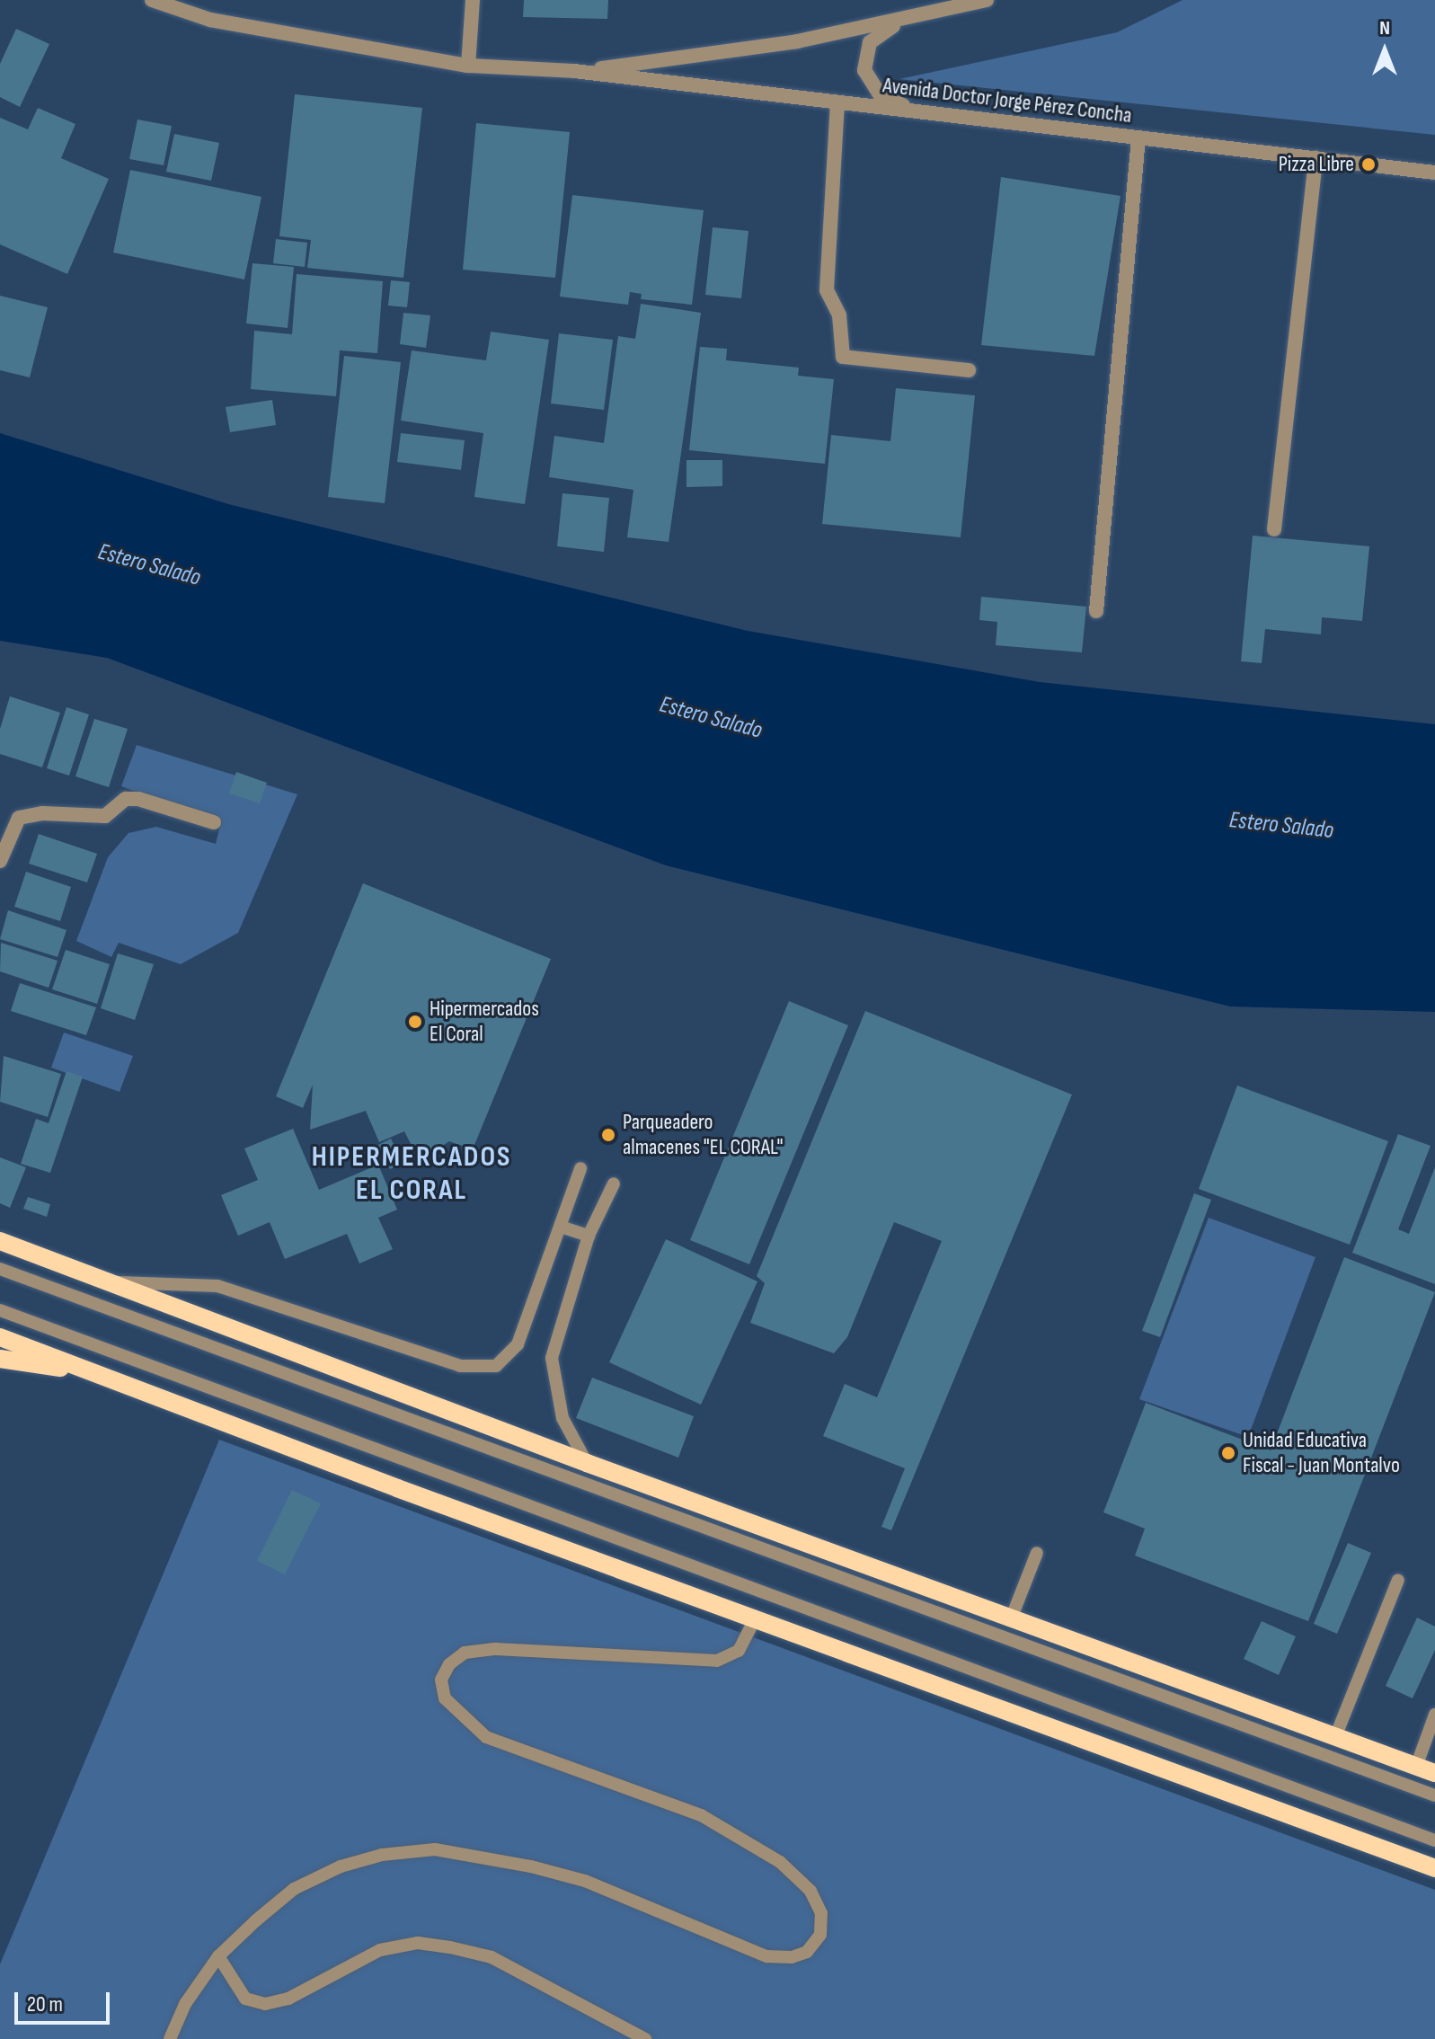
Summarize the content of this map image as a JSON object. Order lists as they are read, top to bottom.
{
  "streets": {
    "street": ["Avenida Doctor Jorge Pérez Concha"]
  },
  "districts": ["HIPERMERCADOS EL CORAL"],
  "water": ["Estero Salado"],
  "places": [
    "Pizza Libre",
    "Hipermercados El Coral",
    "Parqueadero almacenes \"EL CORAL\"",
    "Unidad Educativa Fiscal - Juan Montalvo"
  ],
  "scale_bar": "20 m",
  "north": "top"
}
